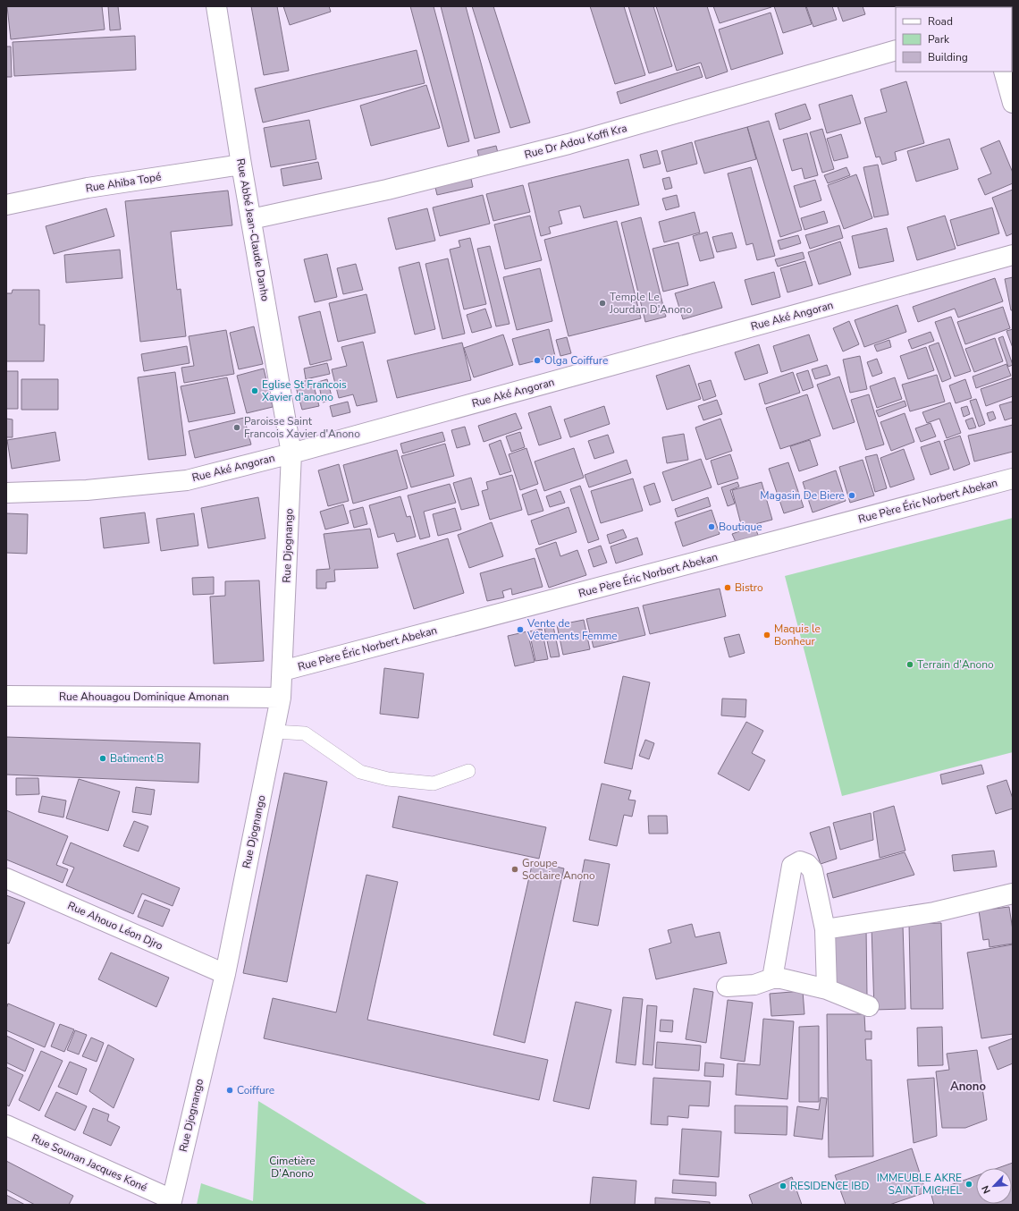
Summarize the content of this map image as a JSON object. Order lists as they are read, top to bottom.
{
  "streets": {
    "street": [
      "Rue Dr Adou Koffi Kra",
      "Rue Ahiba Topé",
      "Rue Abbé Jean-Claude Danho",
      "Rue Aké Angoran",
      "Rue Père Éric Norbert Abekan",
      "Rue Djognango",
      "Rue Ahouagou Dominique Amonan",
      "Rue Ahouo Léon Djro",
      "Rue Sounan Jacques Koné"
    ]
  },
  "crossings": [
    ["Rue Dr Adou Koffi Kra", "Rue Abbé Jean-Claude Danho"],
    ["Rue Ahiba Topé", "Rue Abbé Jean-Claude Danho"],
    ["Rue Abbé Jean-Claude Danho", "Rue Aké Angoran"],
    ["Rue Abbé Jean-Claude Danho", "Rue Djognango"],
    ["Rue Aké Angoran", "Rue Djognango"],
    ["Rue Père Éric Norbert Abekan", "Rue Djognango"],
    ["Rue Djognango", "Rue Ahouagou Dominique Amonan"],
    ["Rue Djognango", "Rue Ahouo Léon Djro"],
    ["Rue Djognango", "Rue Sounan Jacques Koné"]
  ],
  "districts": ["Anono"],
  "parks": ["Cimetière D'Anono"],
  "places": [
    "Temple Le Jourdan D'Anono",
    "Olga Coiffure",
    "Eglise St Francois Xavier d'anono",
    "Paroisse Saint Francois Xavier d'Anono",
    "Magasin De Biere",
    "Boutique",
    "Bistro",
    "Vente de Vêtements Femme",
    "Maquis le Bonheur",
    "Terrain d'Anono",
    "Batiment B",
    "Groupe Soclaire Anono",
    "Coiffure",
    "IMMEUBLE AKRE SAINT MICHEL",
    "RESIDENCE IBD"
  ],
  "legend": ["Road", "Park", "Building"],
  "north": "bottom left"
}
